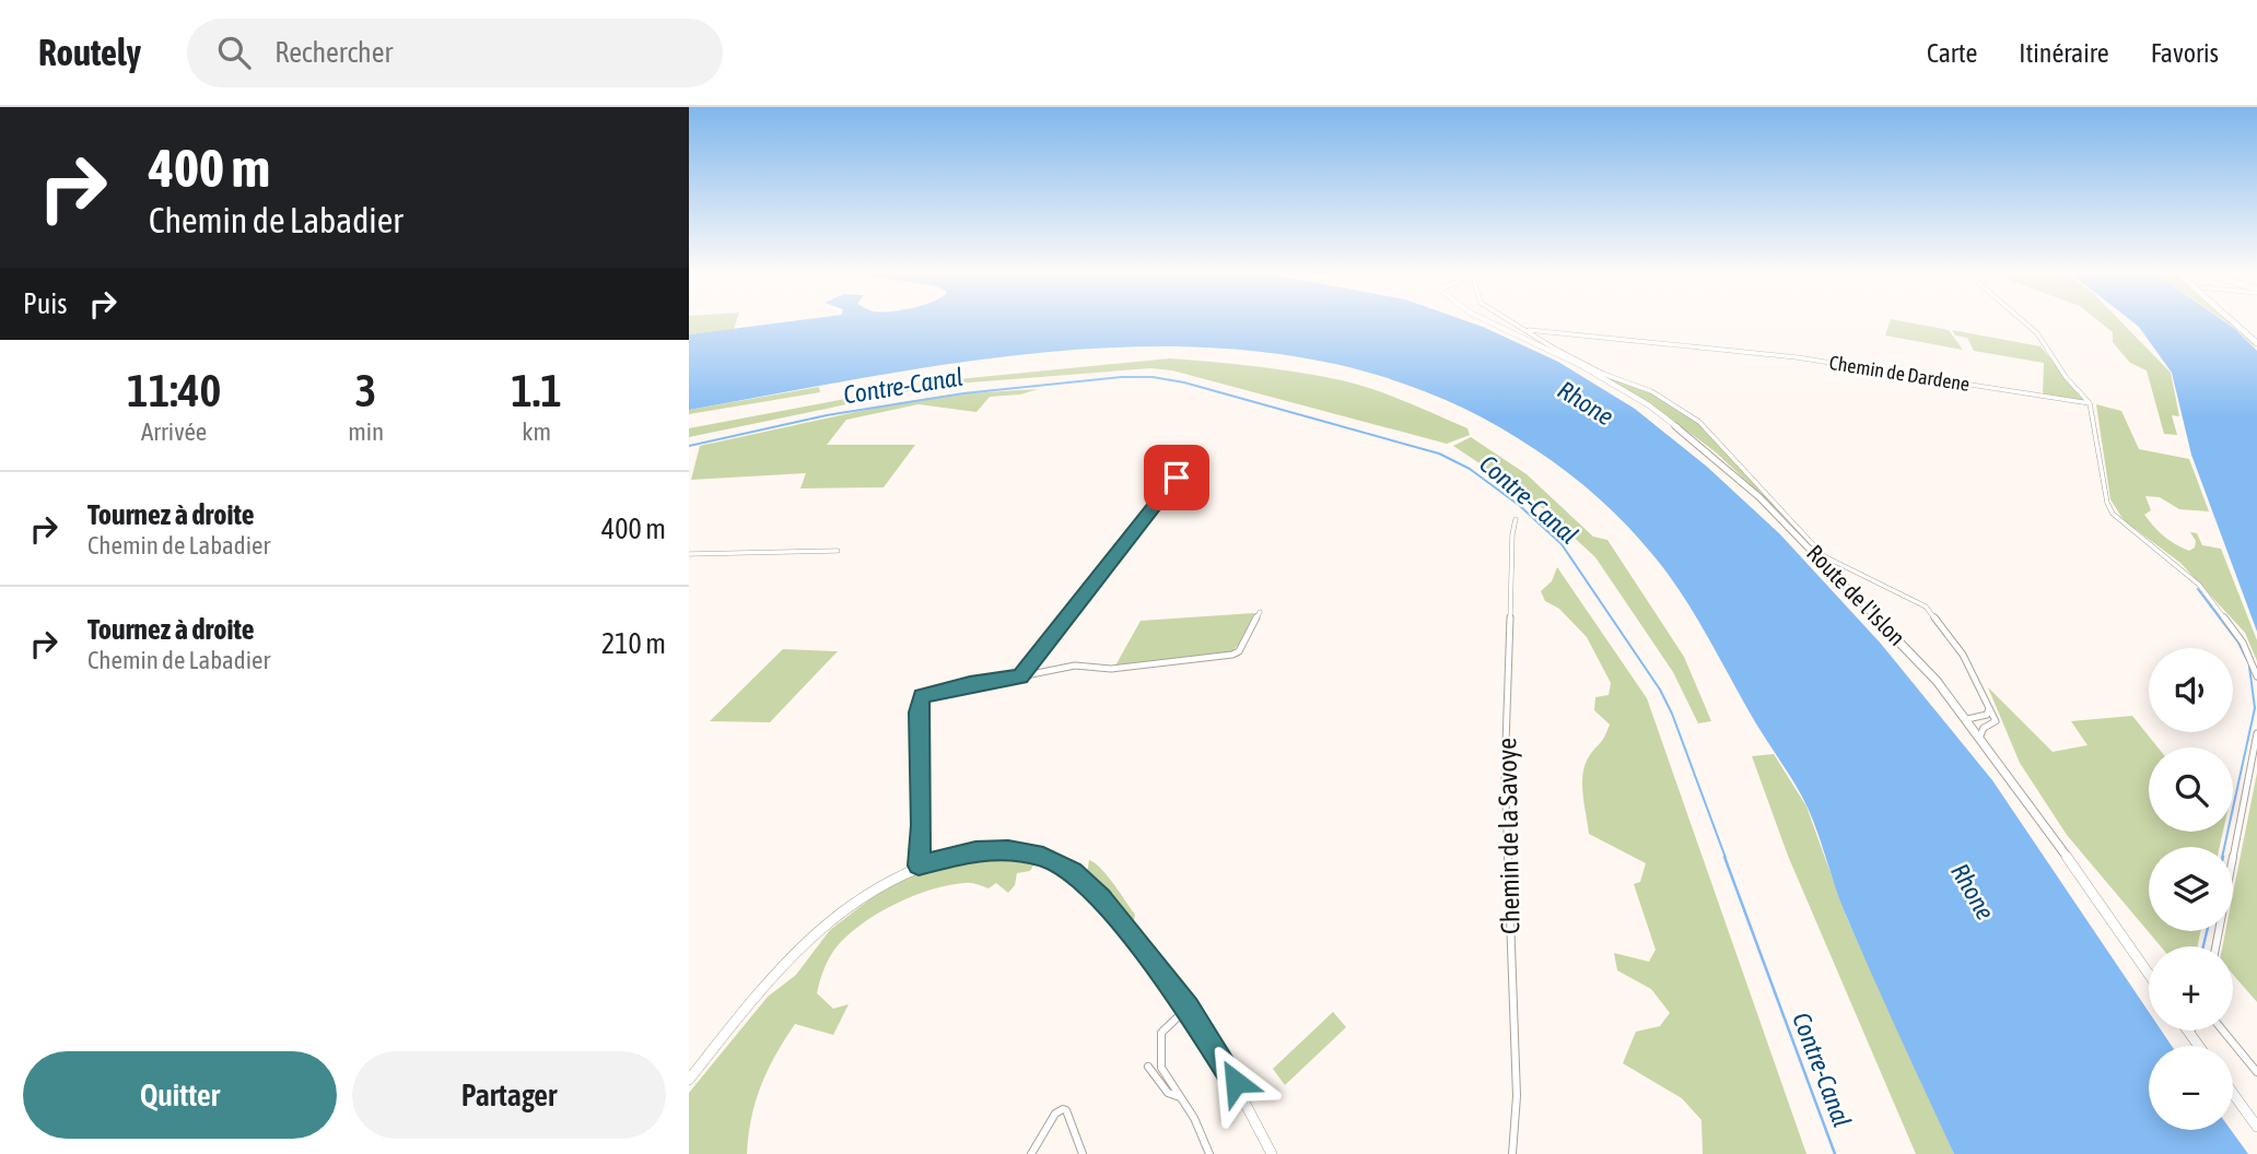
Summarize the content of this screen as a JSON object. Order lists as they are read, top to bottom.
{
  "streets": {
    "street": ["Chemin de Dardene", "Route de l'Islon", "Chemin de la Savoye"]
  },
  "water": ["Contre-Canal", "Rhone"],
  "page": {
    "header": "Routely",
    "search": "Rechercher",
    "nav": ["Carte", "Itinéraire", "Favoris"],
    "turn": ["400 m", "Chemin de Labadier"],
    "then": "Puis",
    "eta": [
      "11:40",
      "Arrivée",
      "3",
      "min",
      "1.1",
      "km"
    ],
    "list": [
      {
        "name": "Tournez à droite",
        "note": "Chemin de Labadier",
        "value": "400 m"
      },
      {
        "name": "Tournez à droite",
        "note": "Chemin de Labadier",
        "value": "210 m"
      }
    ],
    "map_buttons": ["+", "−"],
    "buttons": ["Quitter", "Partager"]
  }
}
